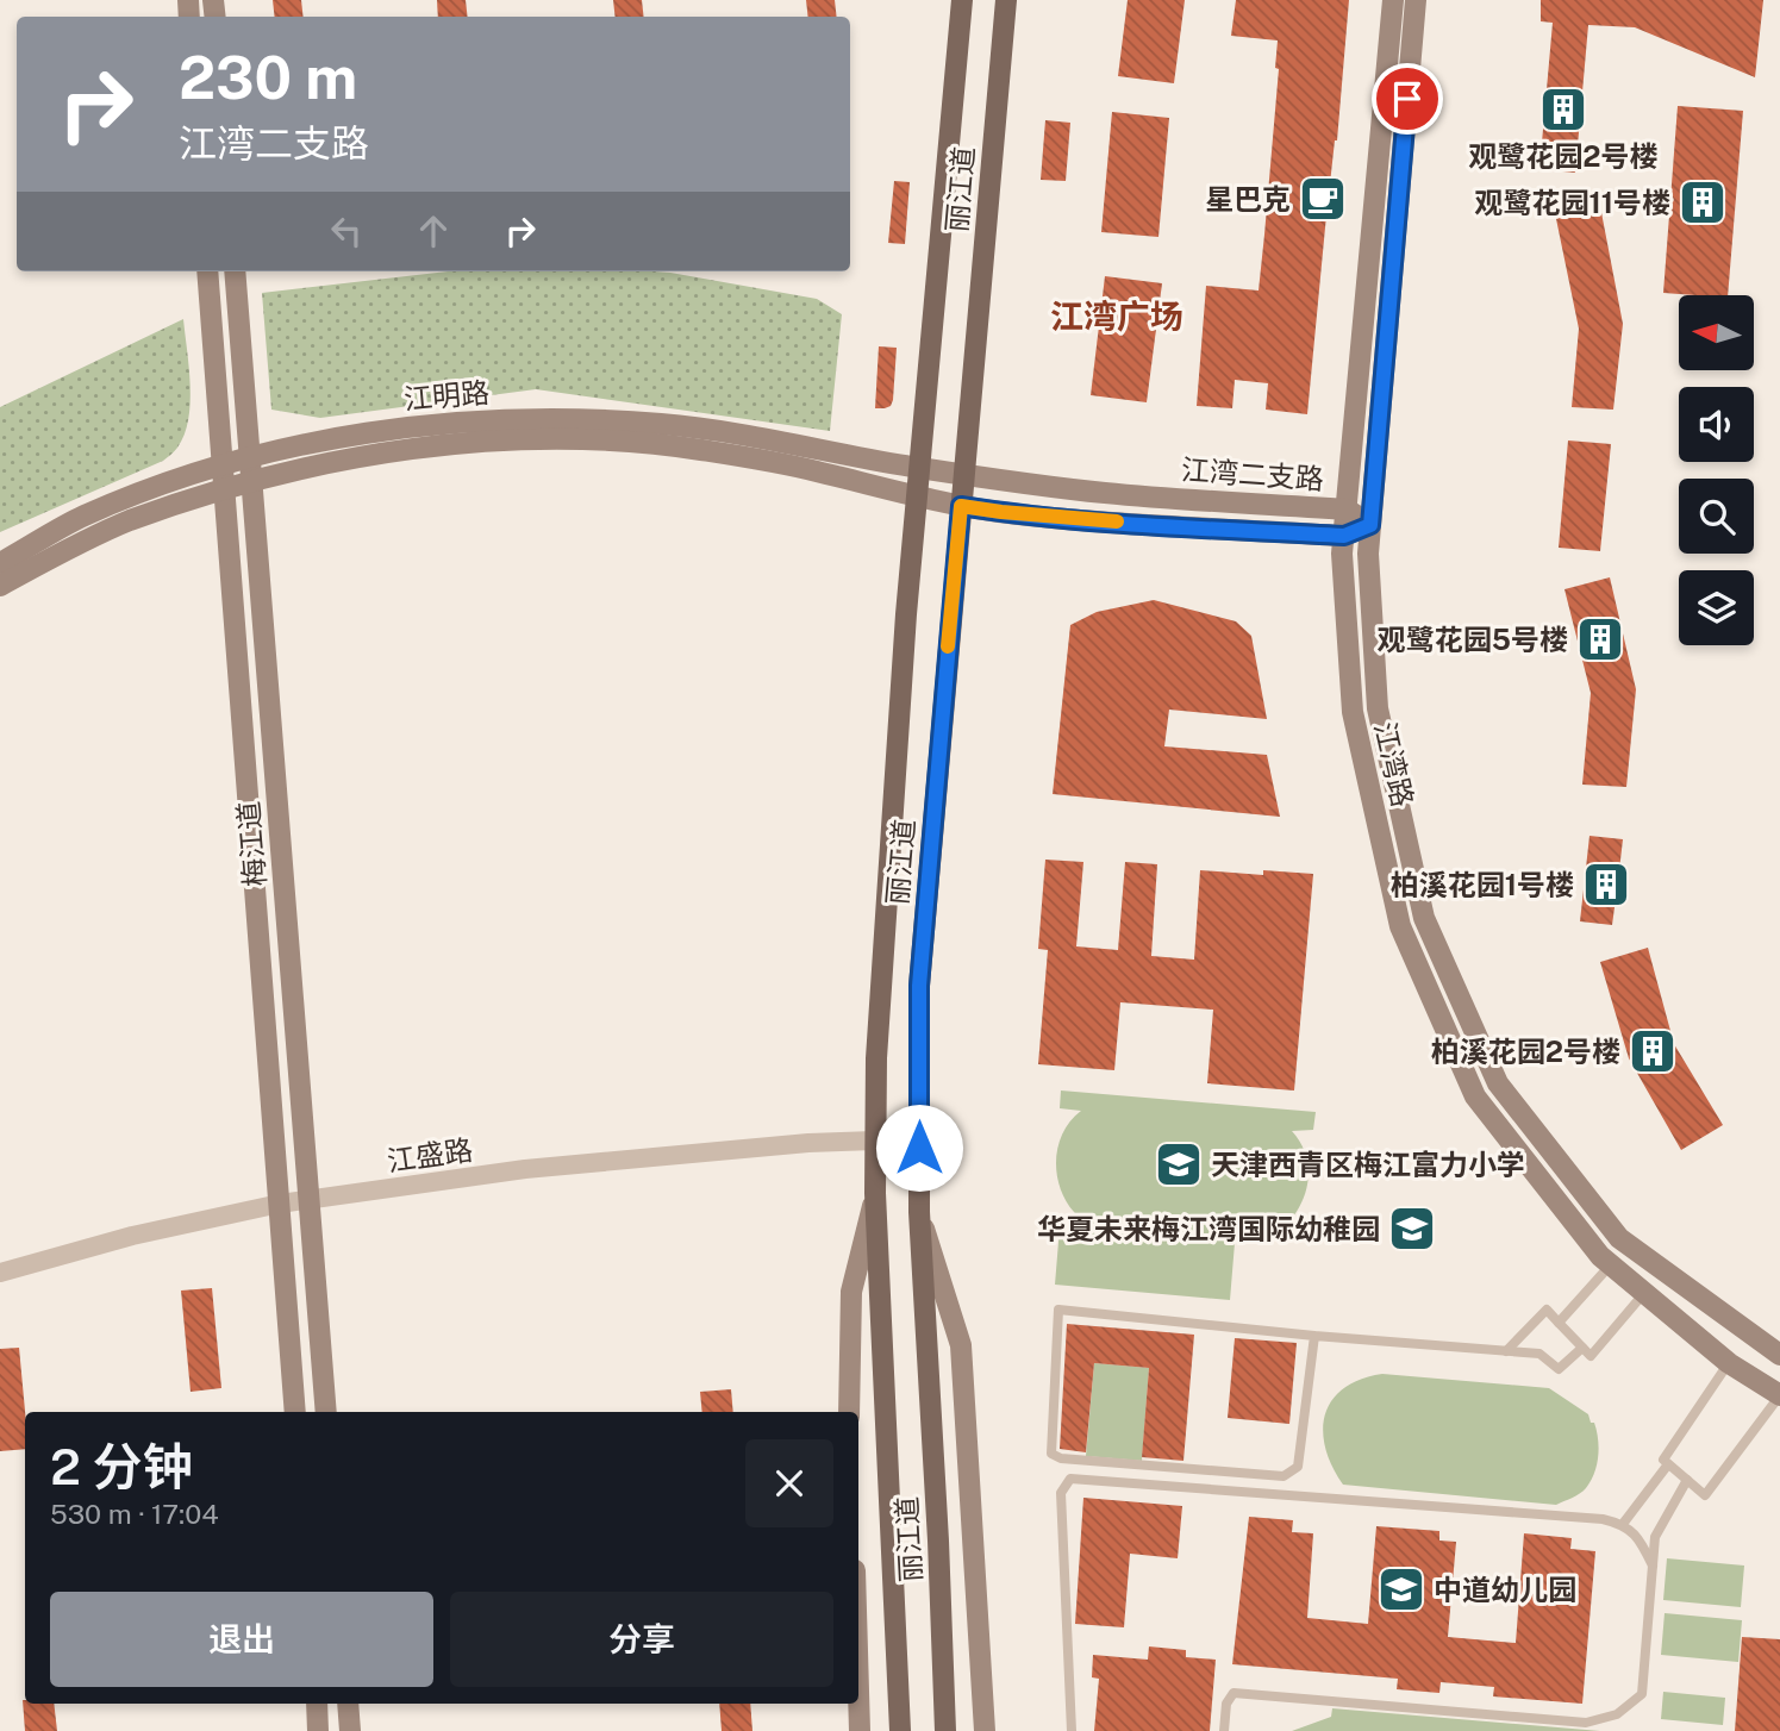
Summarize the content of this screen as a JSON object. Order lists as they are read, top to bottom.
{
  "streets": {
    "main road": ["丽江道"],
    "street": [
      "江明路",
      "江湾二支路",
      "江湾路",
      "梅江道",
      "江盛路"
    ]
  },
  "crossings": [
    ["丽江道", "江明路"],
    ["丽江道", "江湾二支路"],
    ["丽江道", "江盛路"],
    ["江明路", "江湾二支路"],
    ["江明路", "梅江道"],
    ["江湾二支路", "江湾路"],
    ["梅江道", "江盛路"]
  ],
  "districts": ["江湾广场"],
  "places": {
    "building": [
      "观鹭花园2号楼",
      "观鹭花园11号楼",
      "观鹭花园5号楼",
      "柏溪花园1号楼",
      "柏溪花园2号楼"
    ],
    "cafe": ["星巴克"],
    "school or university": ["天津西青区梅江富力小学", "华夏未来梅江湾国际幼稚园", "中道幼儿园"]
  },
  "north": "left",
  "page": {
    "turn": ["230 m", "江湾二支路"],
    "heading": ["2 分钟", "530 m · 17:04"],
    "buttons": ["退出", "分享"]
  }
}
